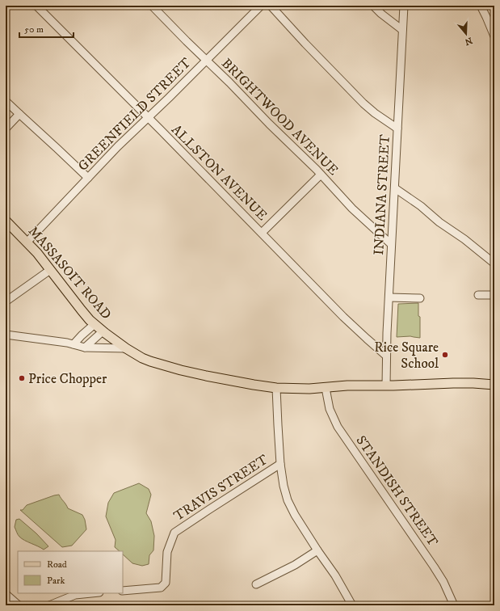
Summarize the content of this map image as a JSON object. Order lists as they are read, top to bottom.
{
  "streets": {
    "main road": ["MASSASOIT ROAD"],
    "street": [
      "GREENFIELD STREET",
      "BRIGHTWOOD AVENUE",
      "ALLSTON AVENUE",
      "INDIANA STREET",
      "TRAVIS STREET",
      "STANDISH STREET"
    ]
  },
  "crossings": [
    ["GREENFIELD STREET", "BRIGHTWOOD AVENUE"],
    ["GREENFIELD STREET", "ALLSTON AVENUE"],
    ["GREENFIELD STREET", "MASSASOIT ROAD"],
    ["BRIGHTWOOD AVENUE", "INDIANA STREET"],
    ["ALLSTON AVENUE", "INDIANA STREET"],
    ["INDIANA STREET", "MASSASOIT ROAD"],
    ["MASSASOIT ROAD", "STANDISH STREET"]
  ],
  "places": ["Rice Square School", "Price Chopper"],
  "legend": ["Road", "Park"],
  "scale_bar": "50 m",
  "north": "bottom"
}
